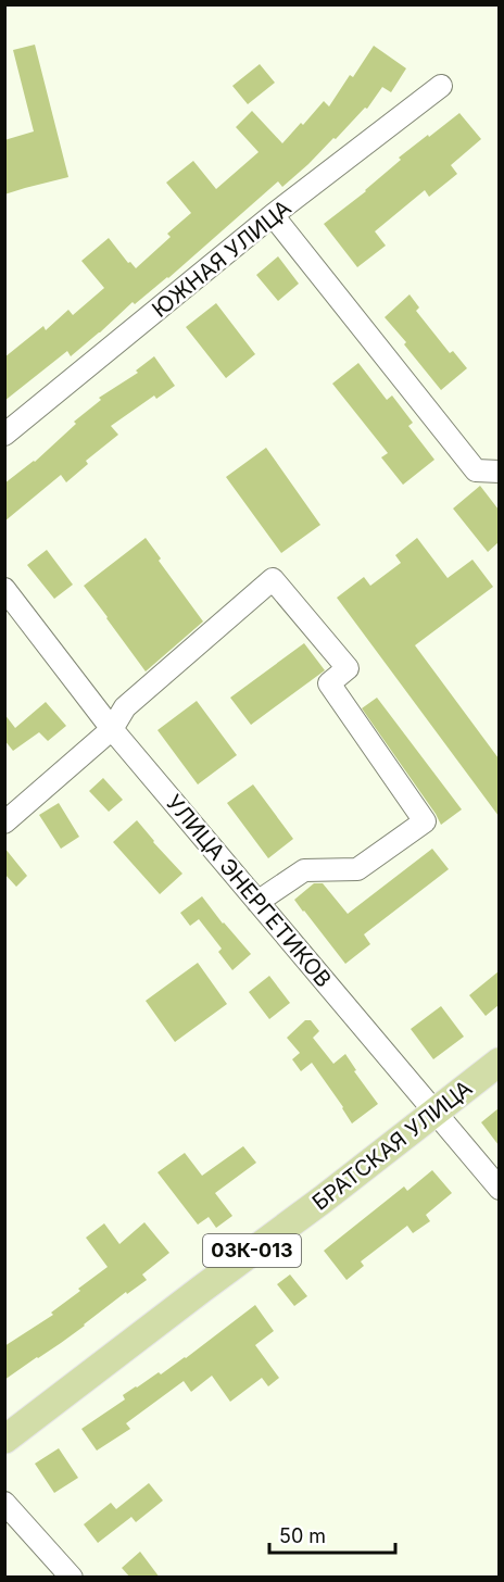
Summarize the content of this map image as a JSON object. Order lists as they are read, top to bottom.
{
  "streets": {
    "main road": ["БРАТСКАЯ УЛИЦА", "03К-013"],
    "street": ["ЮЖНАЯ УЛИЦА", "УЛИЦА ЭНЕРГЕТИКОВ"]
  },
  "crossings": [
    ["УЛИЦА ЭНЕРГЕТИКОВ", "БРАТСКАЯ УЛИЦА"]
  ],
  "scale_bar": "50 m"
}
